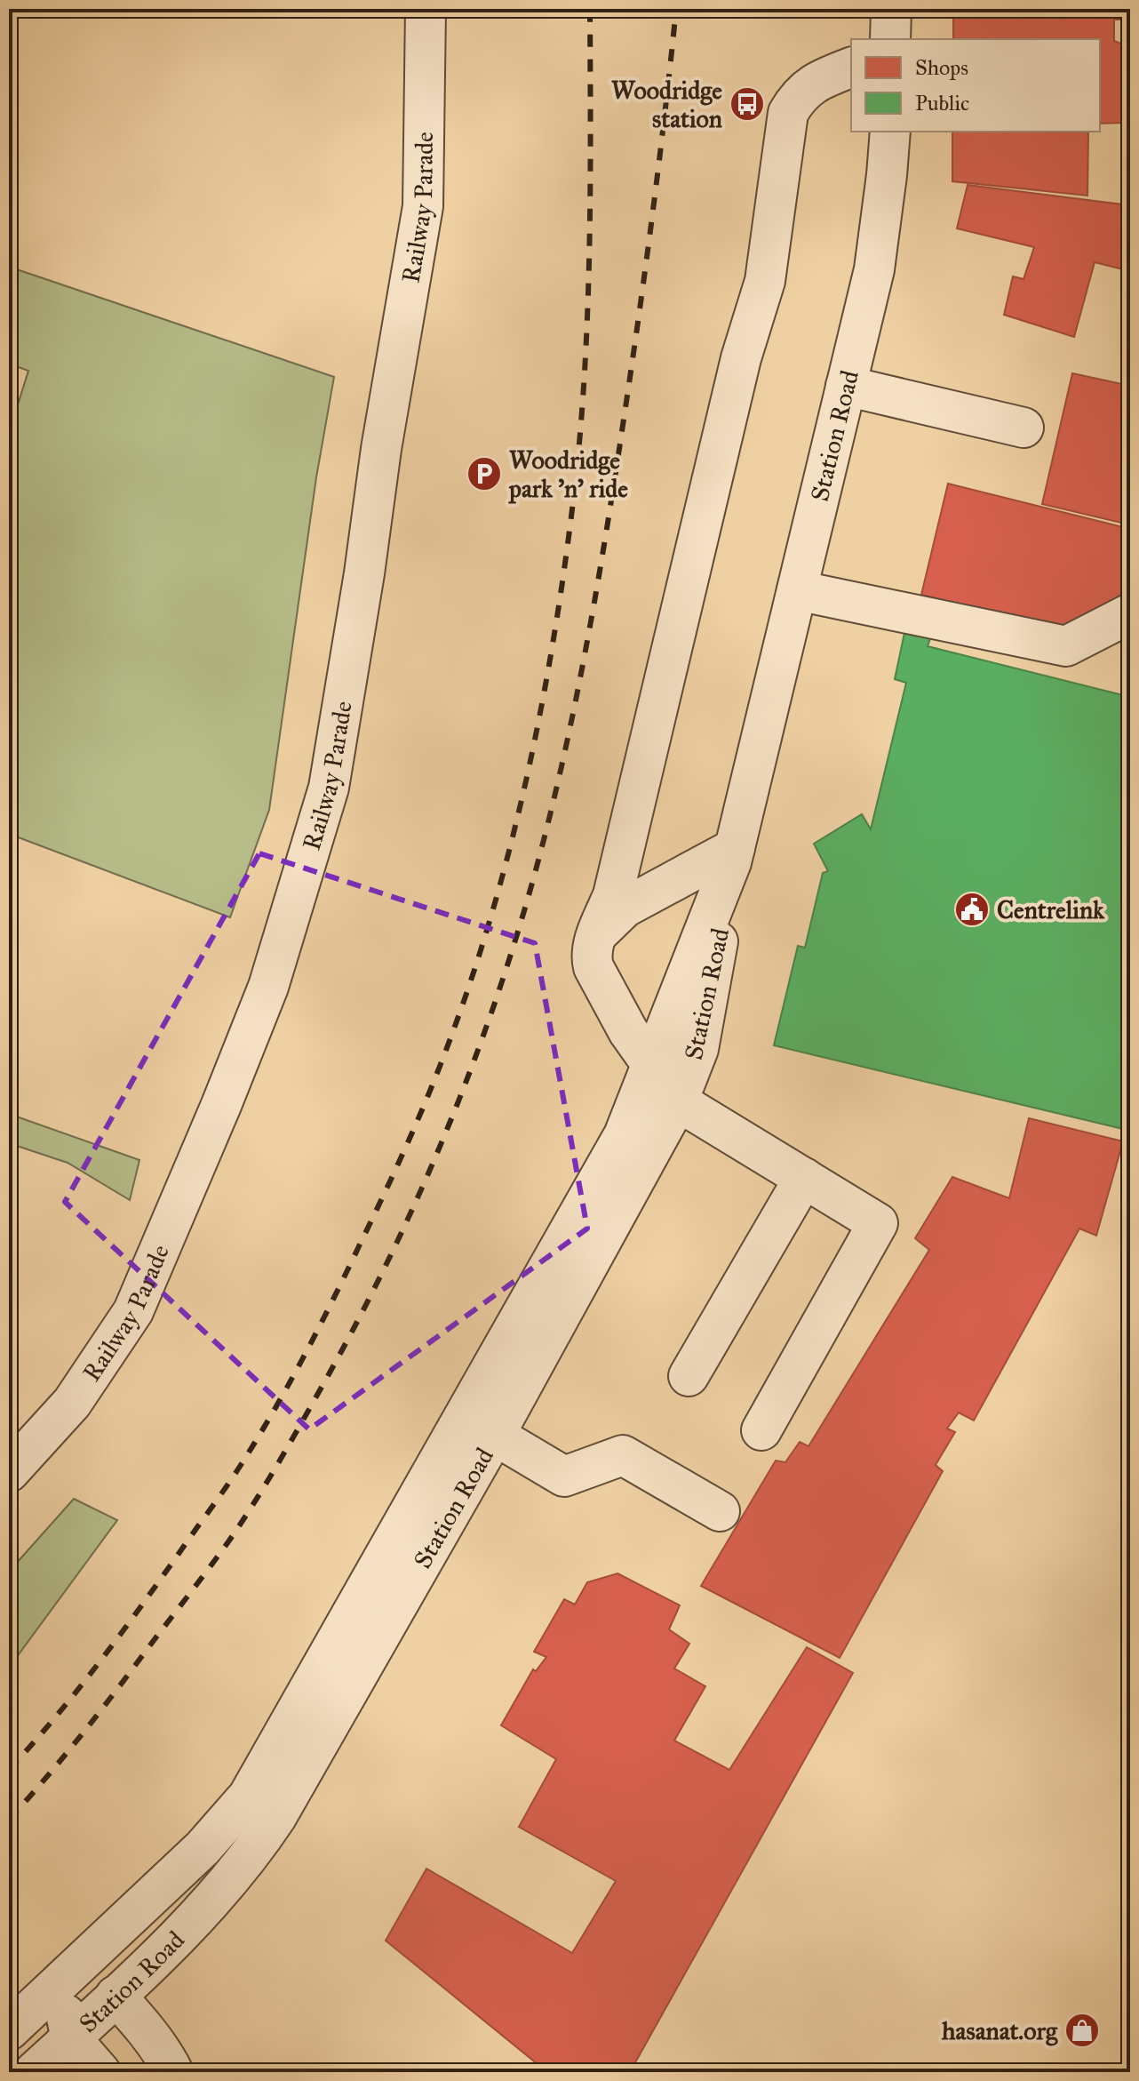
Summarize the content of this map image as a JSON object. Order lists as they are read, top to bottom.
{
  "streets": {
    "street": ["Railway Parade", "Station Road"]
  },
  "places": {
    "bus stop": ["Woodridge station"],
    "parking": ["Woodridge park 'n' ride"],
    "public building": ["Centrelink"],
    "shop": ["hasanat.org"]
  },
  "legend": ["Shops", "Public"]
}
